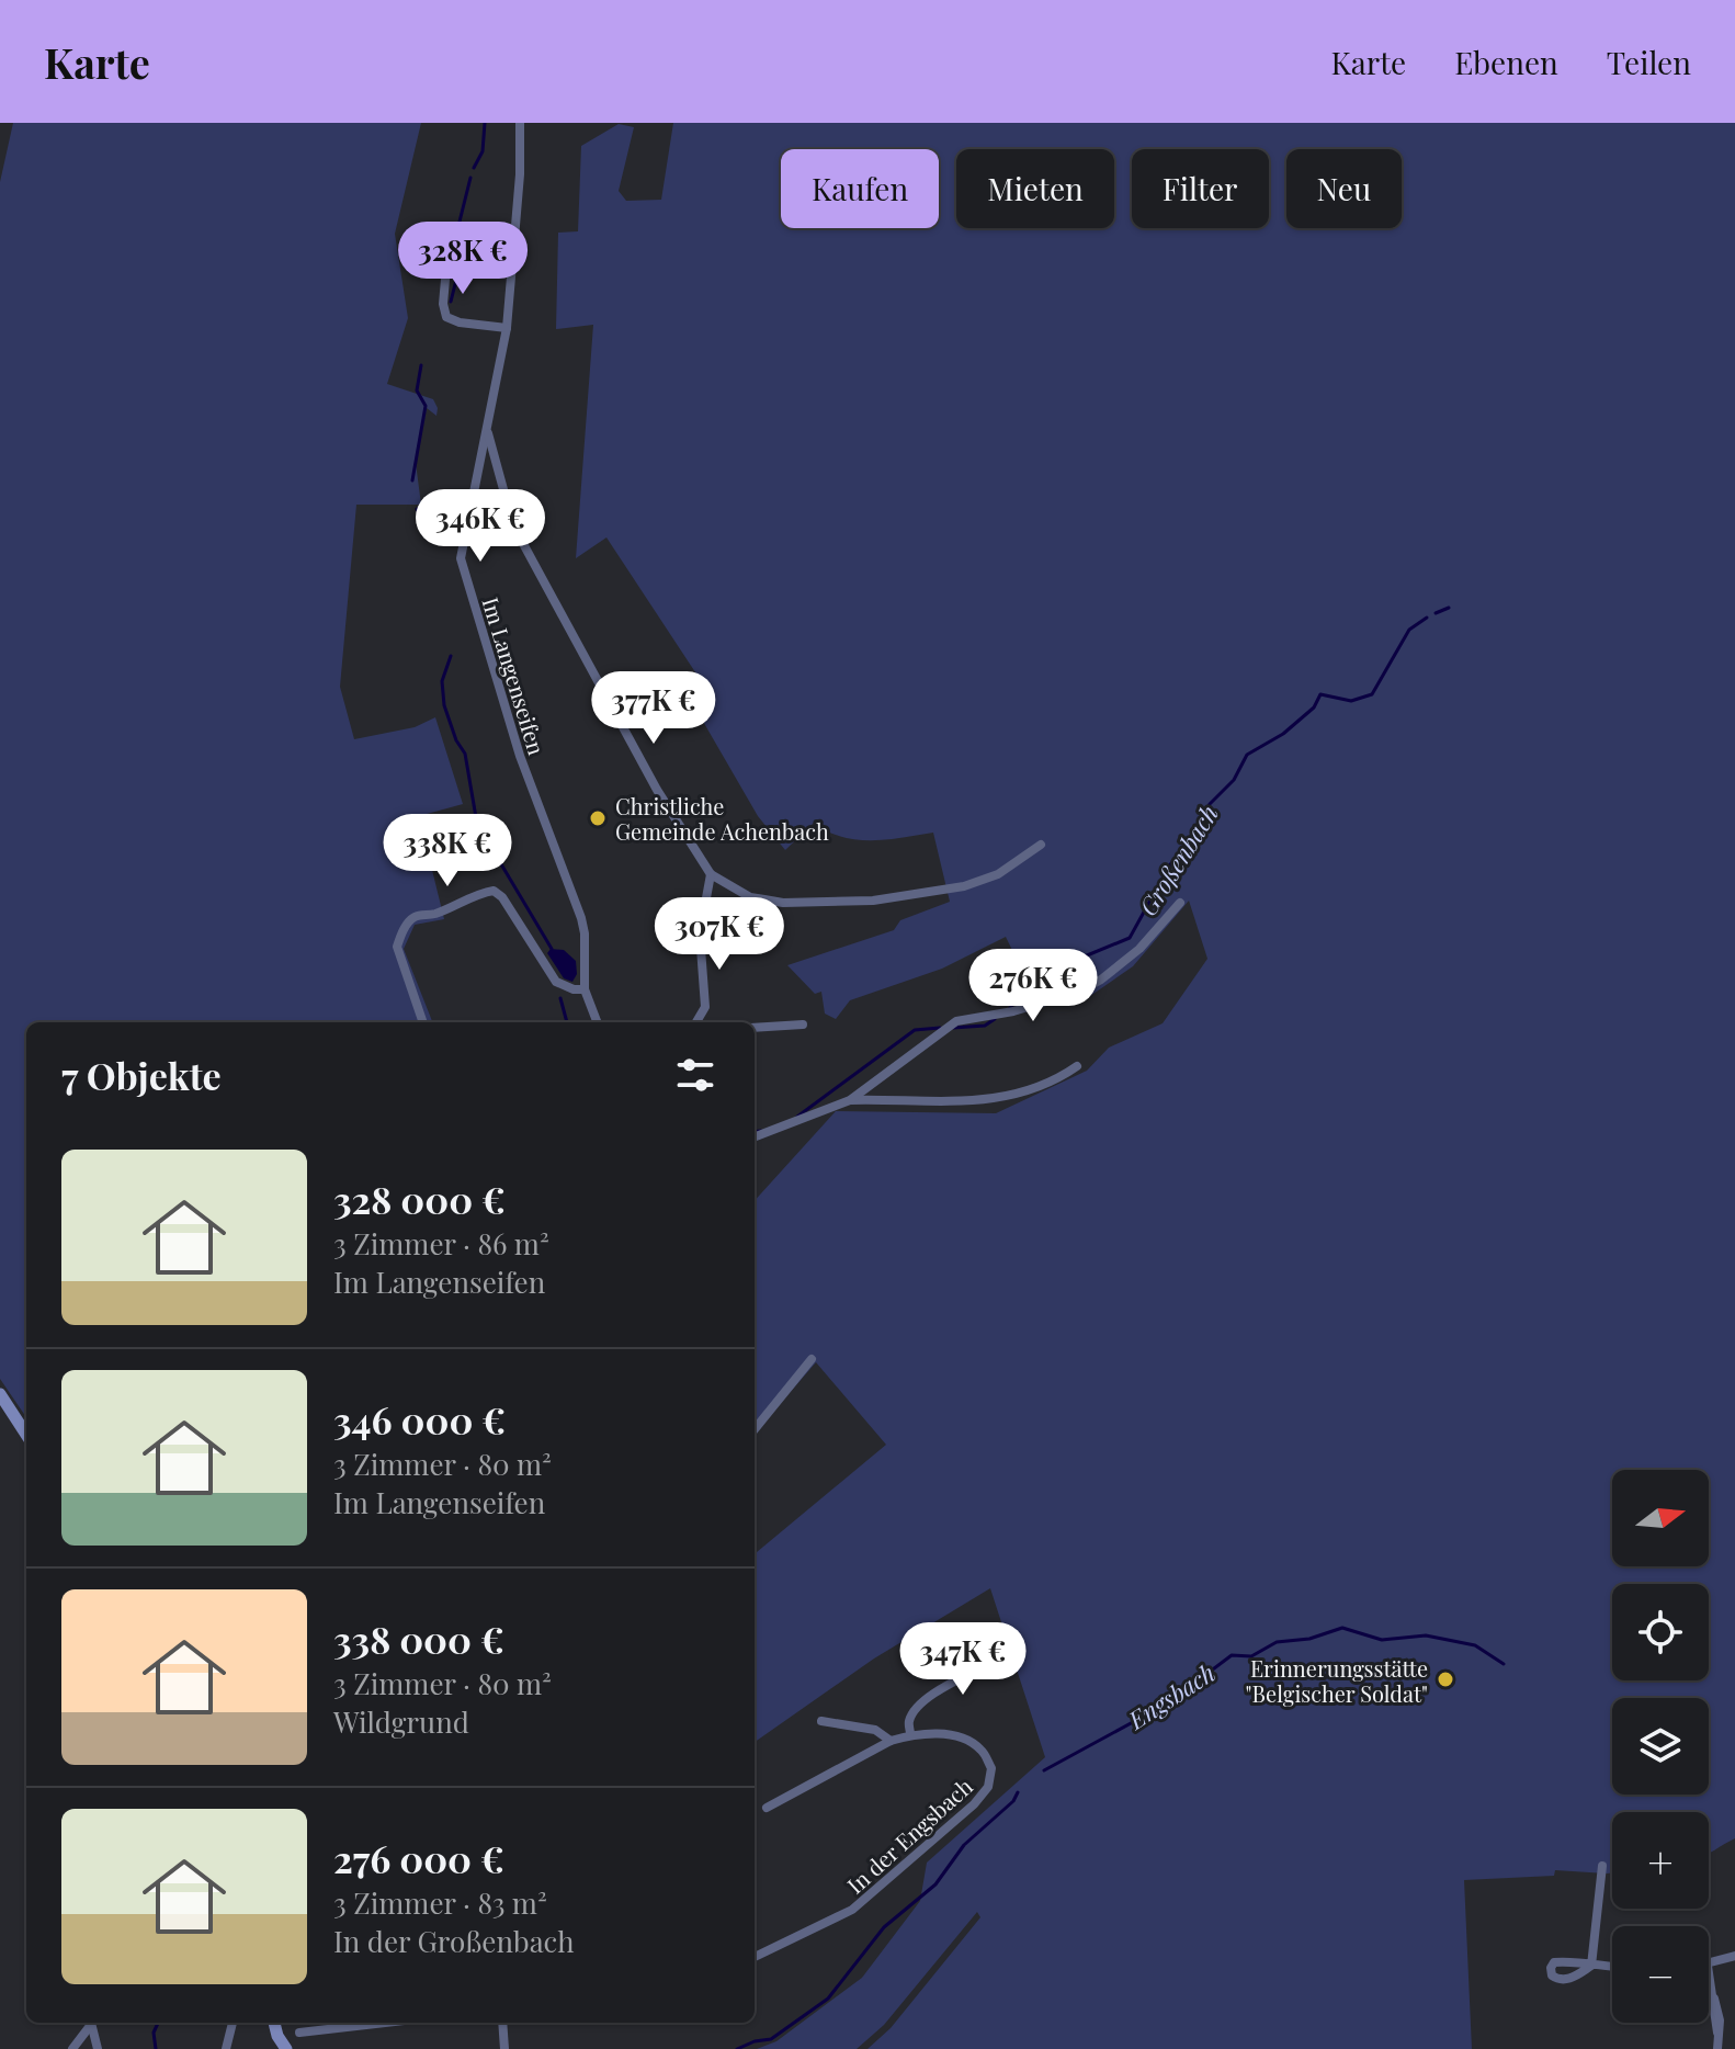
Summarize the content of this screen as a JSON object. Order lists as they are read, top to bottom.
{
  "streets": {
    "street": ["Im Langenseifen", "In der Engsbach"]
  },
  "water": ["Großenbach", "Engsbach"],
  "places": ["Christliche Gemeinde Achenbach", "Erinnerungsstätte \"Belgischer Soldat\""],
  "north": "right",
  "page": {
    "header": "Karte",
    "nav": ["Karte", "Ebenen", "Teilen"],
    "chip": [
      "Kaufen",
      "Mieten",
      "Filter",
      "Neu"
    ],
    "price": [
      "328K €",
      "346K €",
      "377K €",
      "338K €",
      "307K €",
      "276K €",
      "347K €"
    ],
    "heading": "7 Objekte",
    "list": [
      {
        "name": "328 000 €",
        "note": "3 Zimmer · 86 m² · Im Langenseifen"
      },
      {
        "name": "346 000 €",
        "note": "3 Zimmer · 80 m² · Im Langenseifen"
      },
      {
        "name": "338 000 €",
        "note": "3 Zimmer · 80 m² · Wildgrund"
      },
      {
        "name": "276 000 €",
        "note": "3 Zimmer · 83 m² · In der Großenbach"
      }
    ],
    "map_buttons": ["+", "−"]
  }
}
